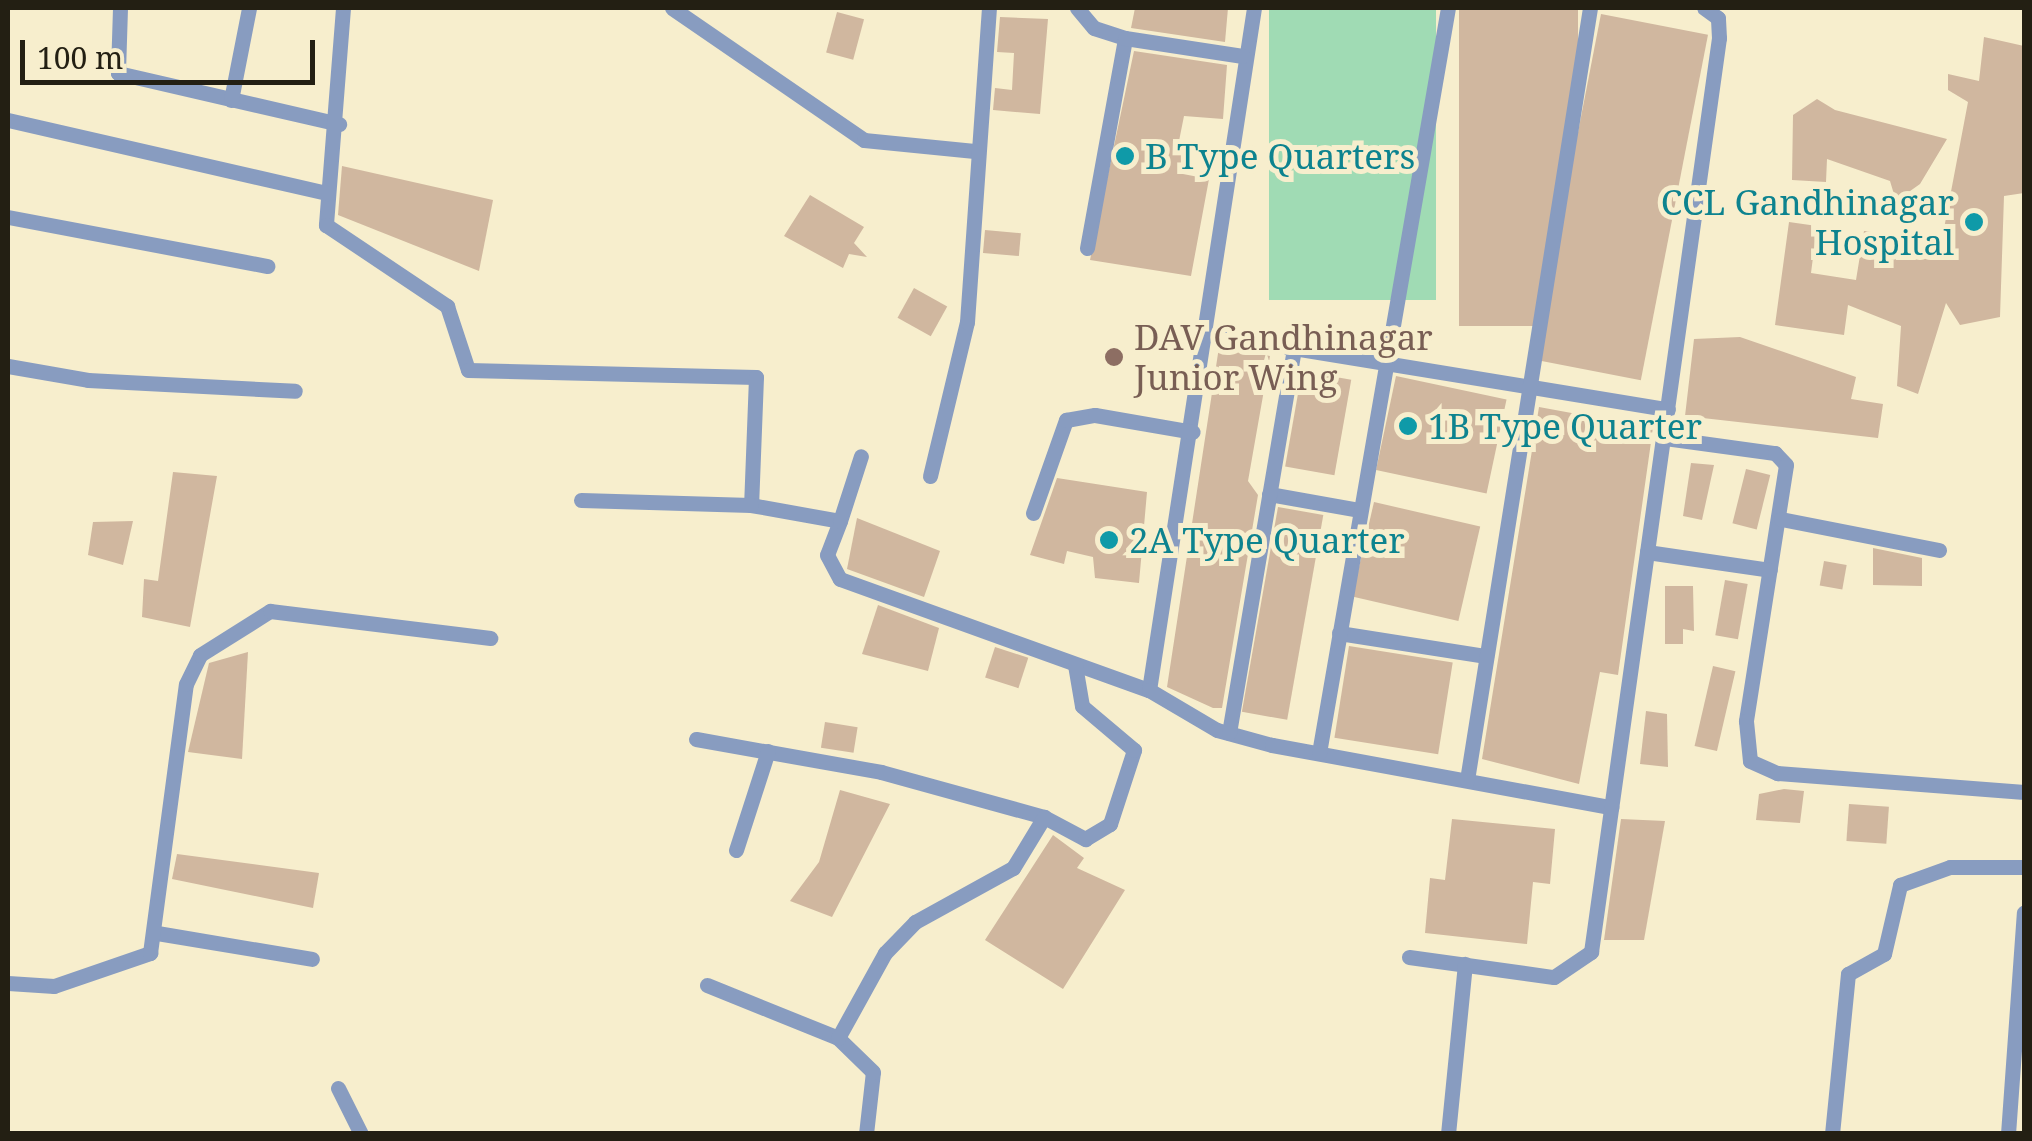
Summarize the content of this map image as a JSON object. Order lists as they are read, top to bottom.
{
  "places": [
    "B Type Quarters",
    "CCL Gandhinagar Hospital",
    "DAV Gandhinagar Junior Wing",
    "1B Type Quarter",
    "2A Type Quarter"
  ],
  "scale_bar": "100 m"
}
